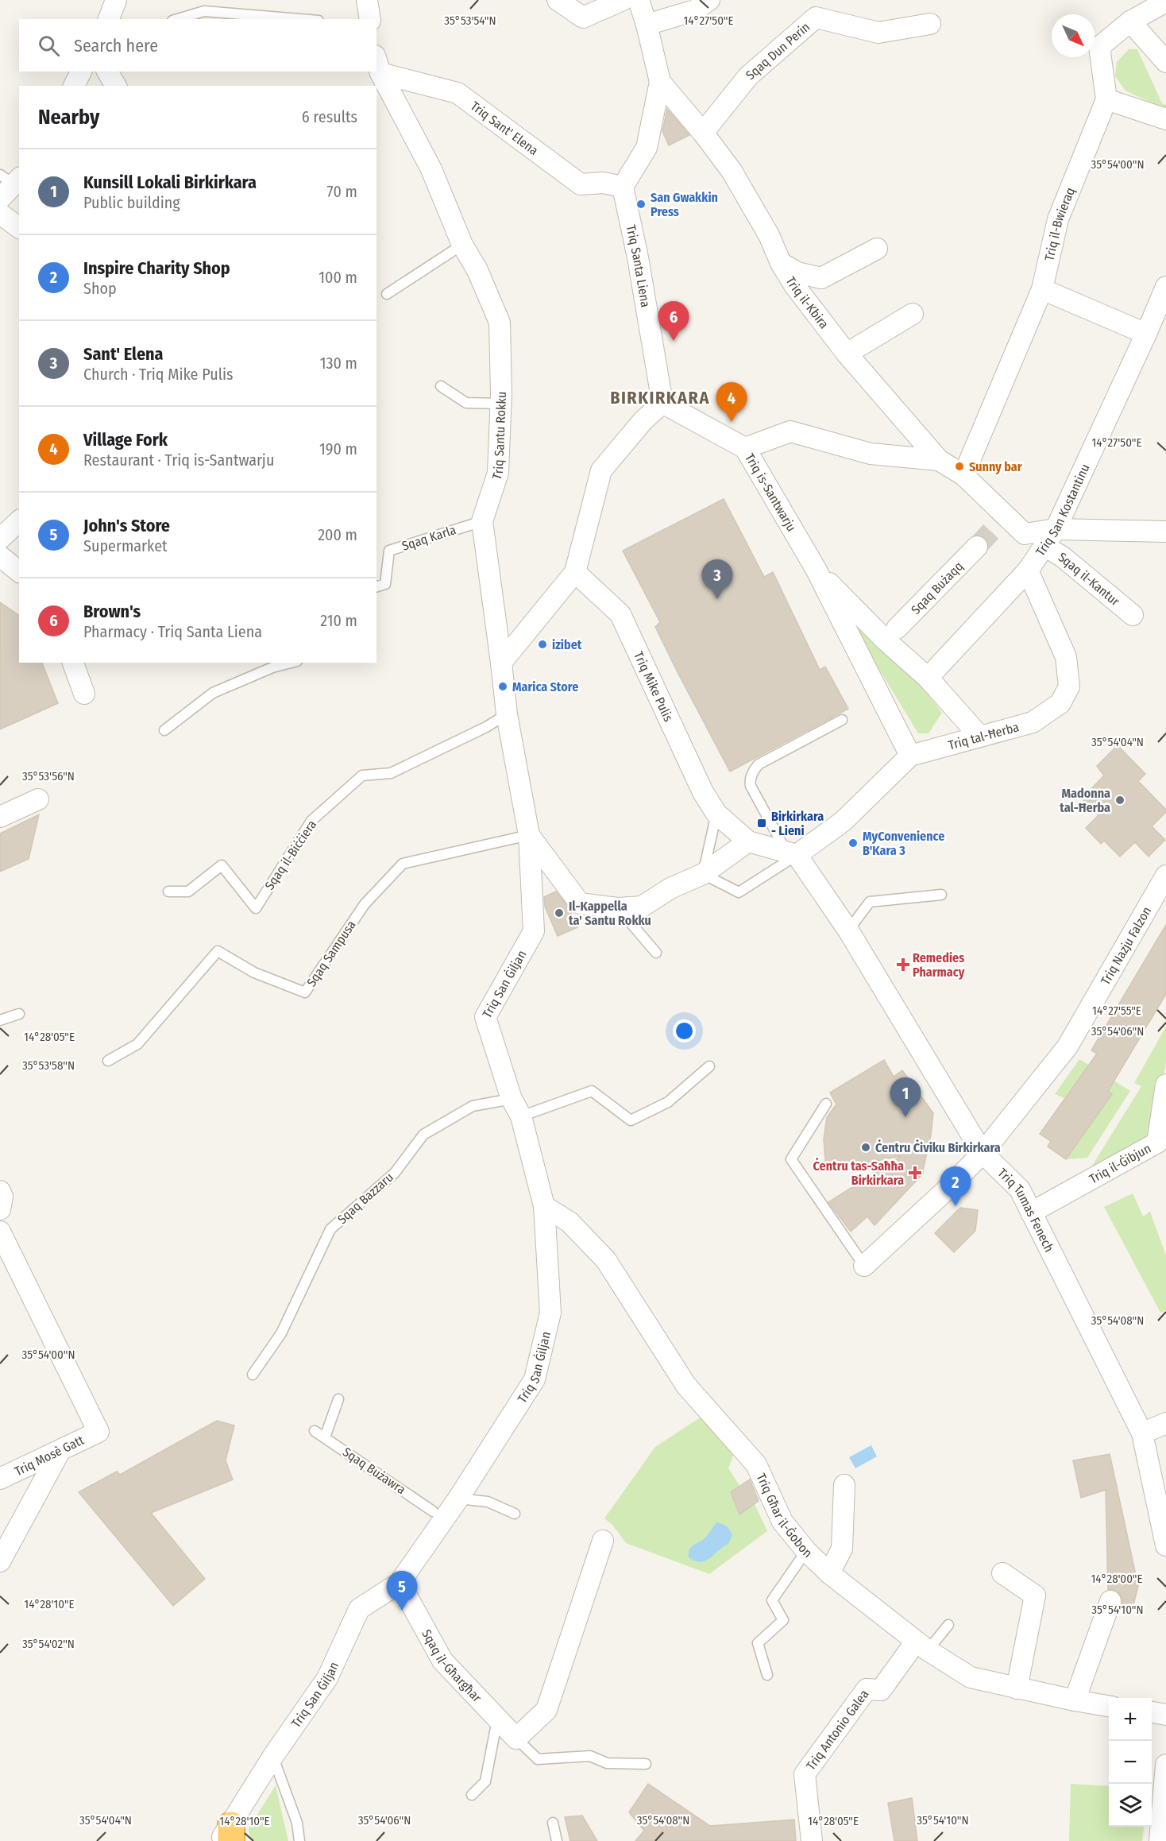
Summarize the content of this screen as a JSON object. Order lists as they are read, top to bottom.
{
  "streets": {
    "street": [
      "Sqaq Dun Perin",
      "Triq Sant' Elena",
      "Triq il-Bwieraq",
      "Triq Santa Liena",
      "Triq il-Kbira",
      "Triq Santu Rokku",
      "Triq is-Santwarju",
      "Triq San Kostantinu",
      "Sqaq il-Kantur",
      "Sqaq Bużaqq",
      "Triq Mike Pulis",
      "Triq tal-Ħerba",
      "Triq Nazju Falzon",
      "Triq San Ġiljan",
      "Triq il-Ġibjun",
      "Triq Tumas Fenech",
      "Triq Mosè Gatt",
      "Triq Għar il-Ġobon",
      "Sqaq il-Għargħar",
      "Triq Antonio Galea"
    ],
    "lane": [
      "Sqaq Karla",
      "Sqaq il-Biċċiera",
      "Sqaq Sampusa",
      "Sqaq Bazzaru",
      "Sqaq Bużawra"
    ]
  },
  "crossings": [
    ["Sqaq Dun Perin", "Triq il-Kbira"],
    ["Triq Sant' Elena", "Triq Santa Liena"],
    ["Triq Sant' Elena", "Triq Santu Rokku"],
    ["Triq il-Bwieraq", "Triq il-Kbira"],
    ["Triq Santa Liena", "Triq is-Santwarju"],
    ["Triq il-Kbira", "Triq San Kostantinu"],
    ["Triq il-Kbira", "Sqaq il-Kantur"],
    ["Triq Santu Rokku", "Sqaq Karla"],
    ["Triq Santu Rokku", "Sqaq il-Biċċiera"],
    ["Triq Santu Rokku", "Sqaq Sampusa"],
    ["Triq Santu Rokku", "Triq San Ġiljan"],
    ["Triq is-Santwarju", "Triq San Kostantinu"],
    ["Triq is-Santwarju", "Triq tal-Ħerba"],
    ["Triq San Kostantinu", "Sqaq il-Kantur"],
    ["Triq San Kostantinu", "Triq tal-Ħerba"],
    ["Triq Mike Pulis", "Triq tal-Ħerba"],
    ["Triq Mike Pulis", "Triq Tumas Fenech"],
    ["Triq tal-Ħerba", "Triq Tumas Fenech"],
    ["Triq Nazju Falzon", "Triq Tumas Fenech"],
    ["Sqaq Sampusa", "Triq San Ġiljan"],
    ["Triq San Ġiljan", "Sqaq Bazzaru"],
    ["Triq San Ġiljan", "Triq Għar il-Ġobon"],
    ["Triq San Ġiljan", "Sqaq il-Għargħar"],
    ["Triq il-Ġibjun", "Triq Tumas Fenech"],
    ["Triq Għar il-Ġobon", "Triq Antonio Galea"]
  ],
  "districts": ["BIRKIRKARA"],
  "places": {
    "other": [
      "San Gwakkin Press",
      "Sunny bar",
      "izibet",
      "Marica Store",
      "Madonna tal-Ħerba",
      "MyConvenience B'Kara 3",
      "Il-Kappella ta' Santu Rokku",
      "Ċentru Ċiviku Birkirkara"
    ],
    "transit": ["Birkirkara - Lieni"],
    "health": ["Remedies Pharmacy", "Ċentru tas-Saħħa Birkirkara"]
  },
  "north": "bottom right",
  "page": {
    "search": "Search here",
    "heading": ["Nearby", "6 results"],
    "list": [
      {
        "mark": "1",
        "name": "Kunsill Lokali Birkirkara",
        "note": "Public building",
        "value": "70 m"
      },
      {
        "mark": "2",
        "name": "Inspire Charity Shop",
        "note": "Shop",
        "value": "100 m"
      },
      {
        "mark": "3",
        "name": "Sant' Elena",
        "note": "Church · Triq Mike Pulis",
        "value": "130 m"
      },
      {
        "mark": "4",
        "name": "Village Fork",
        "note": "Restaurant · Triq is-Santwarju",
        "value": "190 m"
      },
      {
        "mark": "5",
        "name": "John's Store",
        "note": "Supermarket",
        "value": "200 m"
      },
      {
        "mark": "6",
        "name": "Brown's",
        "note": "Pharmacy · Triq Santa Liena",
        "value": "210 m"
      }
    ],
    "pins": [
      "6",
      "4",
      "3",
      "1",
      "2",
      "5"
    ],
    "map_buttons": ["+", "−"]
  },
  "coordinates": [
    "14°27'50\"E",
    "35°53'54\"N",
    "35°54'00\"N",
    "35°54'04\"N",
    "35°53'56\"N",
    "14°27'55\"E",
    "35°54'06\"N",
    "14°28'05\"E",
    "35°53'58\"N",
    "35°54'08\"N",
    "14°28'00\"E",
    "14°28'10\"E",
    "35°54'10\"N",
    "35°54'02\"N"
  ]
}
